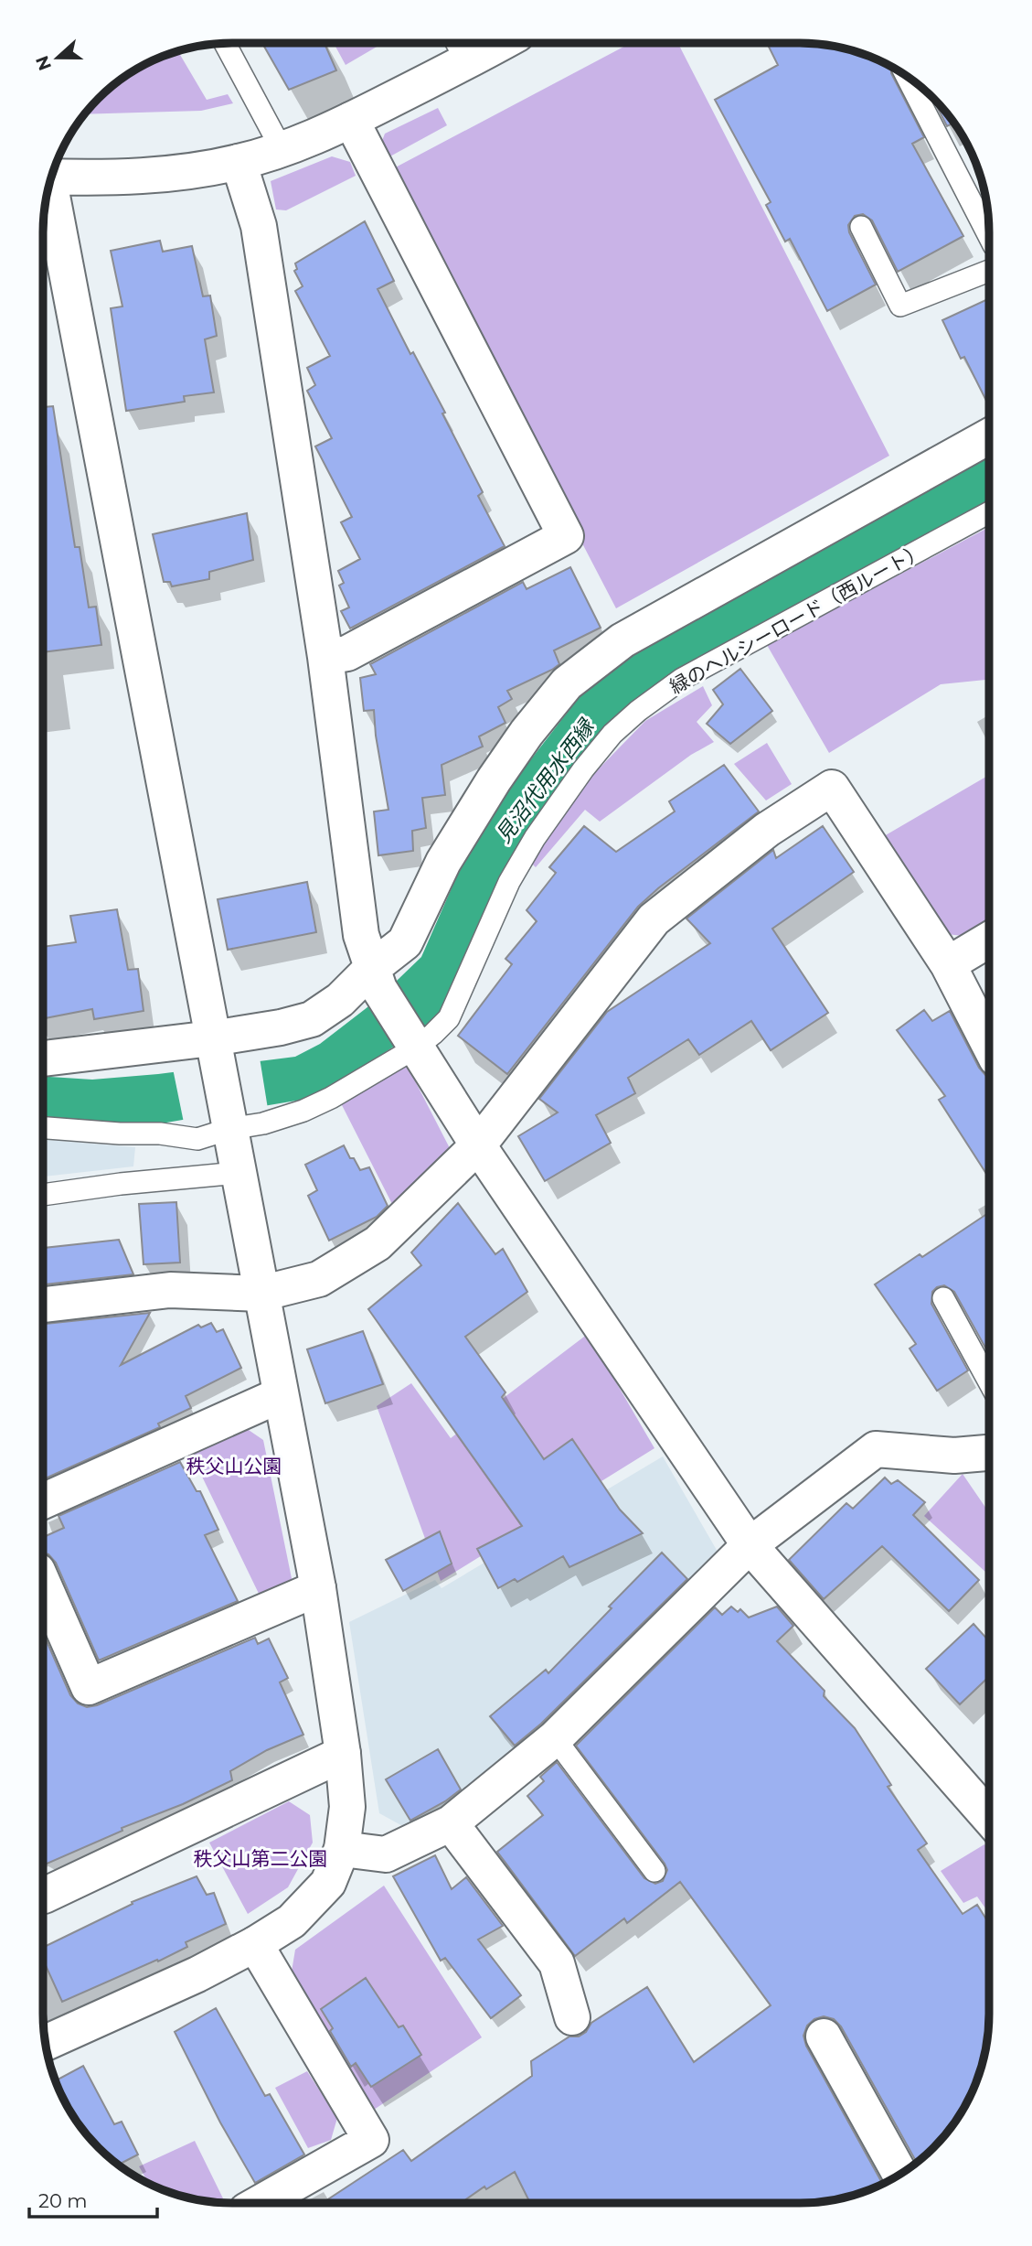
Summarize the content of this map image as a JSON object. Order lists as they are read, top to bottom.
{
  "streets": {
    "lane": ["緑のヘルシーロード（西ルート）"]
  },
  "water": ["見沼代用水西縁"],
  "parks": ["秩父山公園", "秩父山第二公園"],
  "scale_bar": "20 m",
  "north": "left"
}
